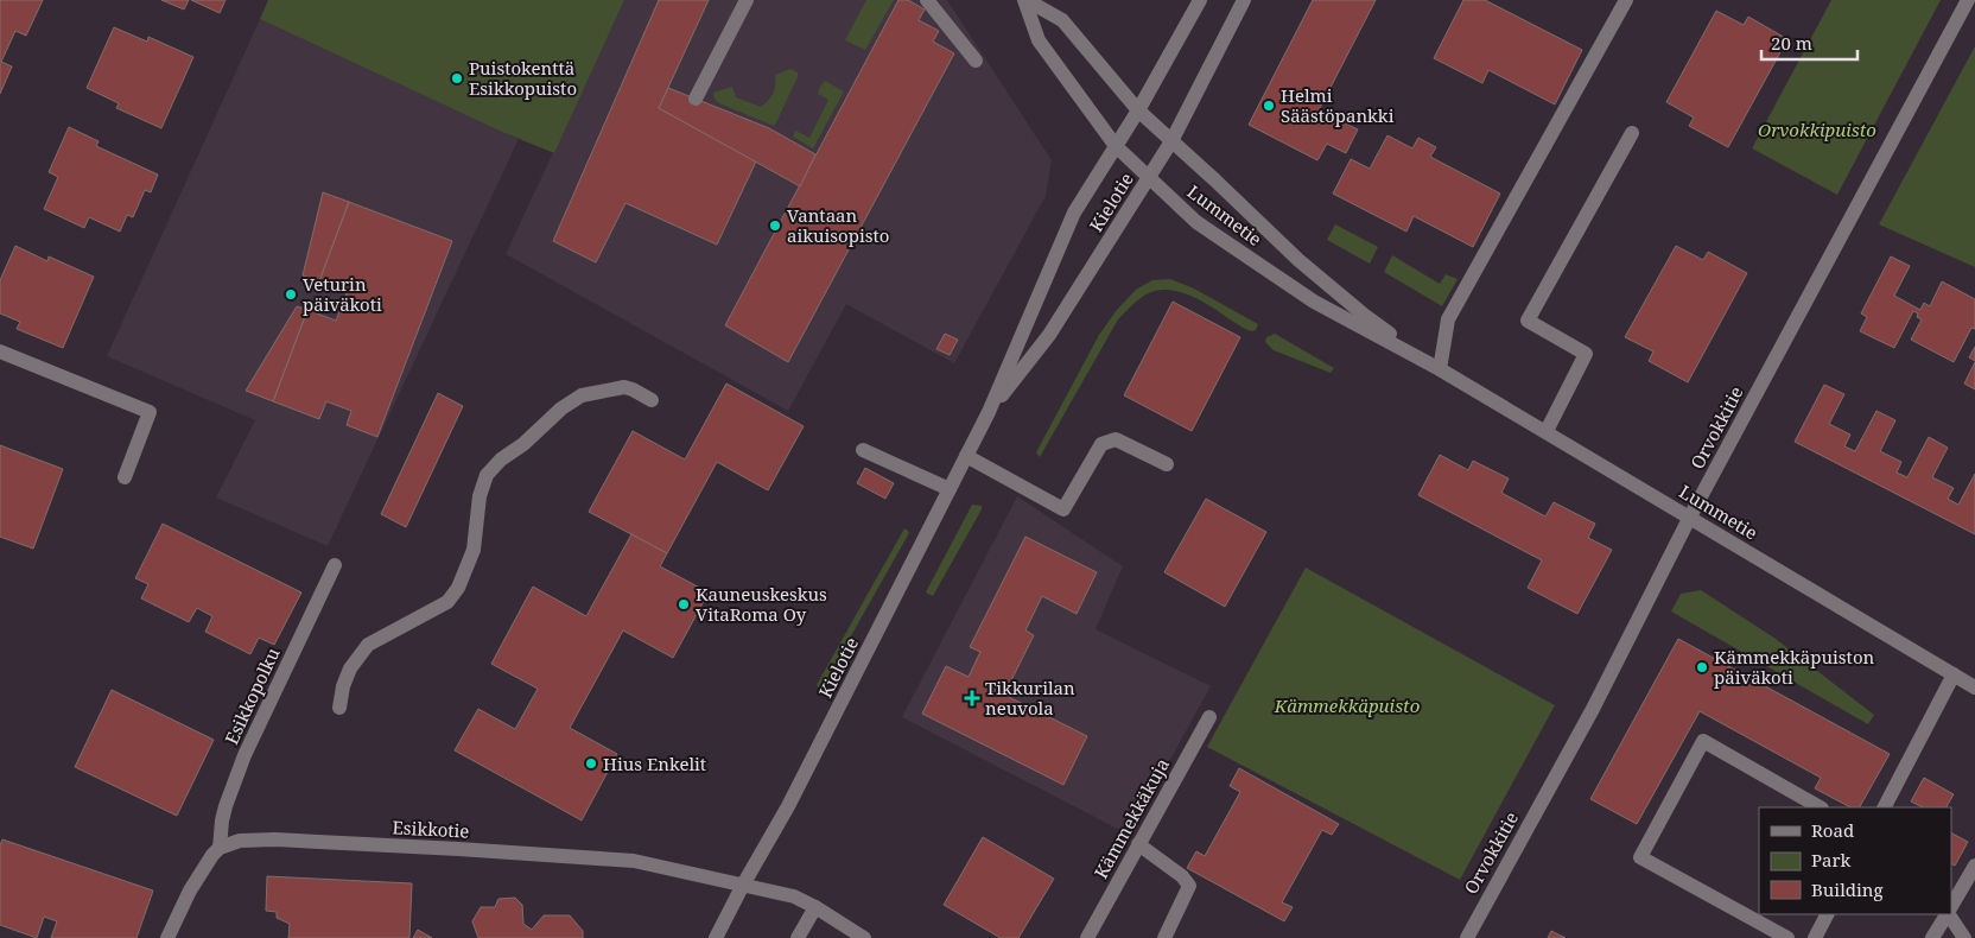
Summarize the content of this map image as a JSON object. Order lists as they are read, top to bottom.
{
  "streets": {
    "street": [
      "Kielotie",
      "Lummetie",
      "Orvokkitie",
      "Esikkopolku",
      "Kämmekkäkuja",
      "Esikkotie"
    ]
  },
  "crossings": [
    ["Kielotie", "Lummetie"],
    ["Kielotie", "Esikkotie"],
    ["Lummetie", "Orvokkitie"],
    ["Esikkopolku", "Esikkotie"]
  ],
  "parks": ["Orvokkipuisto", "Kämmekkäpuisto"],
  "places": {
    "other": [
      "Puistokenttä Esikkopuisto",
      "Helmi Säästöpankki",
      "Vantaan aikuisopisto",
      "Veturin päiväkoti",
      "Kauneuskeskus VitaRoma Oy",
      "Kämmekkäpuiston päiväkoti",
      "Hius Enkelit"
    ],
    "health": ["Tikkurilan neuvola"]
  },
  "legend": ["Road", "Park", "Building"],
  "scale_bar": "20 m"
}
